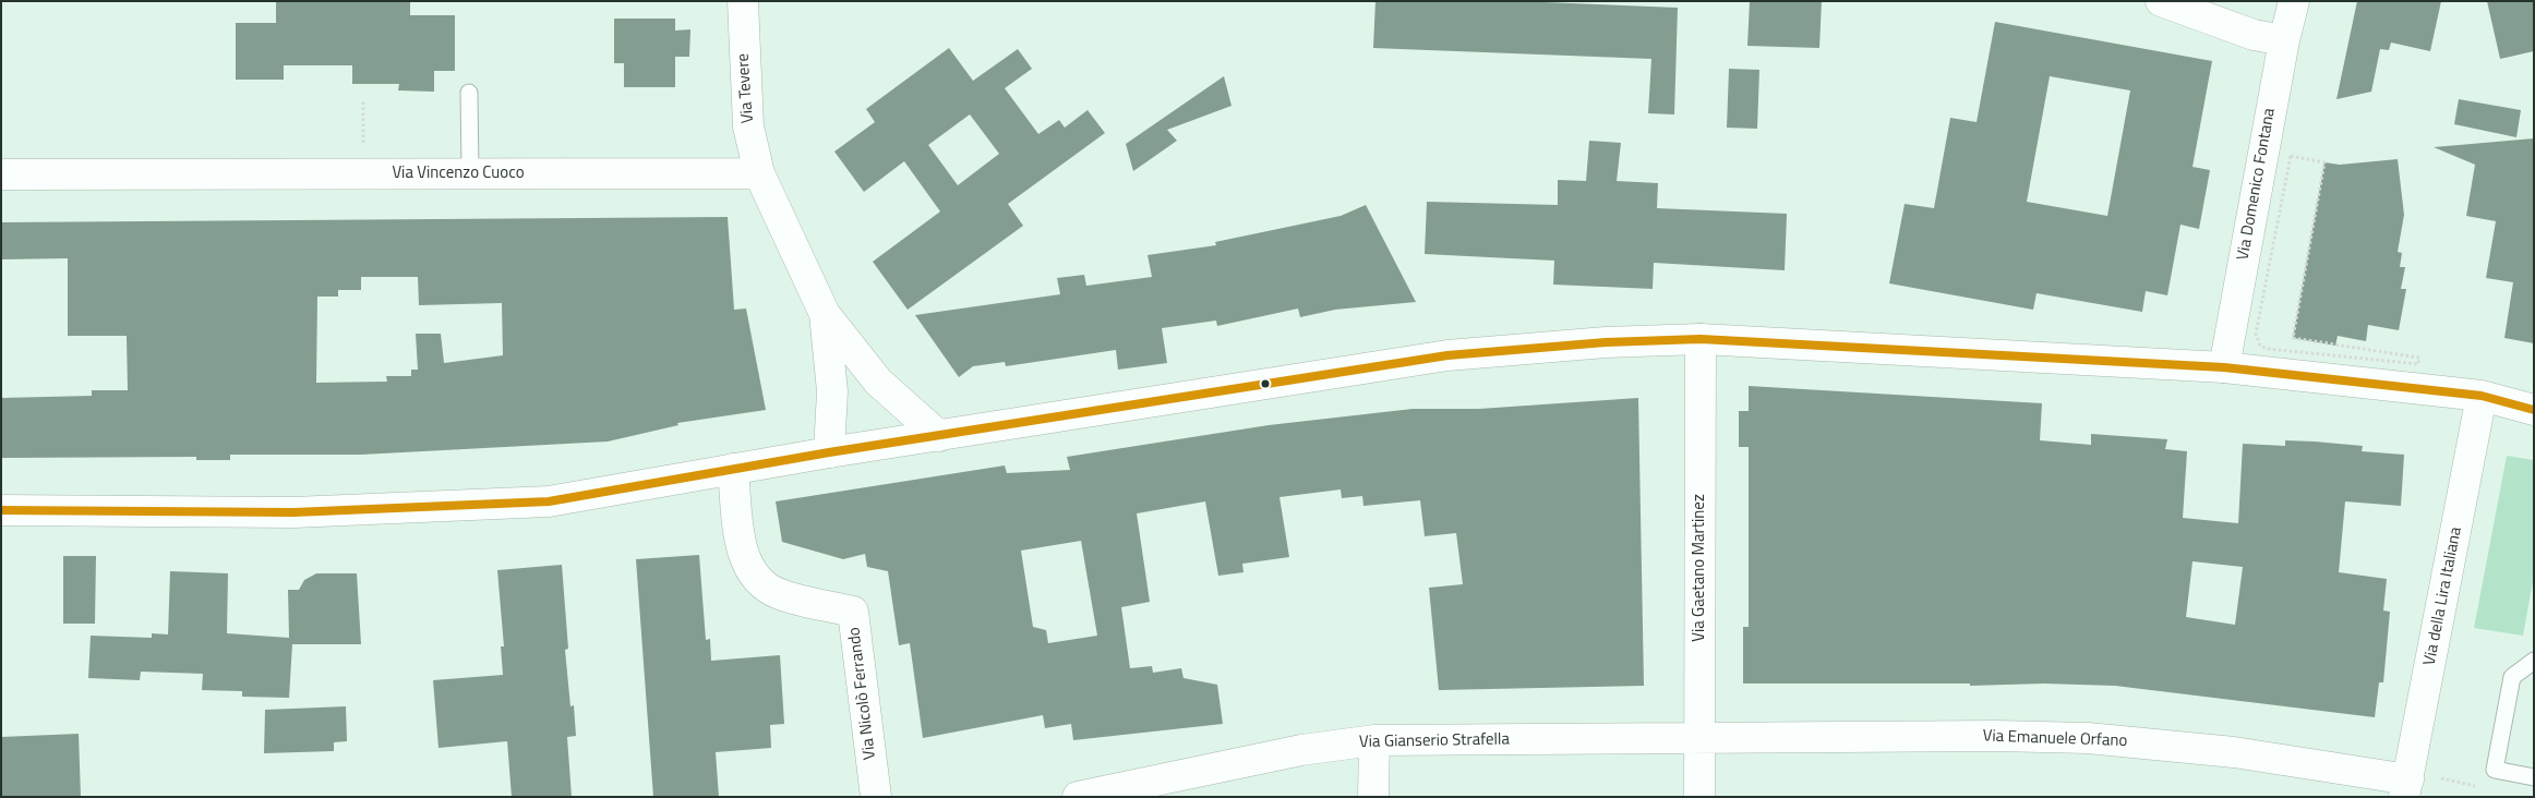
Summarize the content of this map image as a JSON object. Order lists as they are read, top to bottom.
{
  "streets": {
    "street": [
      "Via Tevere",
      "Via Vincenzo Cuoco",
      "Via Domenico Fontana",
      "Via Gaetano Martinez",
      "Via della Lira Italiana",
      "Via Nicolò Ferrando",
      "Via Emanuele Orfano",
      "Via Gianserio Strafella"
    ]
  },
  "crossings": [
    ["Via Tevere", "Via Vincenzo Cuoco"],
    ["Via Gaetano Martinez", "Via Emanuele Orfano"],
    ["Via Gaetano Martinez", "Via Gianserio Strafella"],
    ["Via della Lira Italiana", "Via Emanuele Orfano"],
    ["Via Emanuele Orfano", "Via Gianserio Strafella"]
  ]
}
